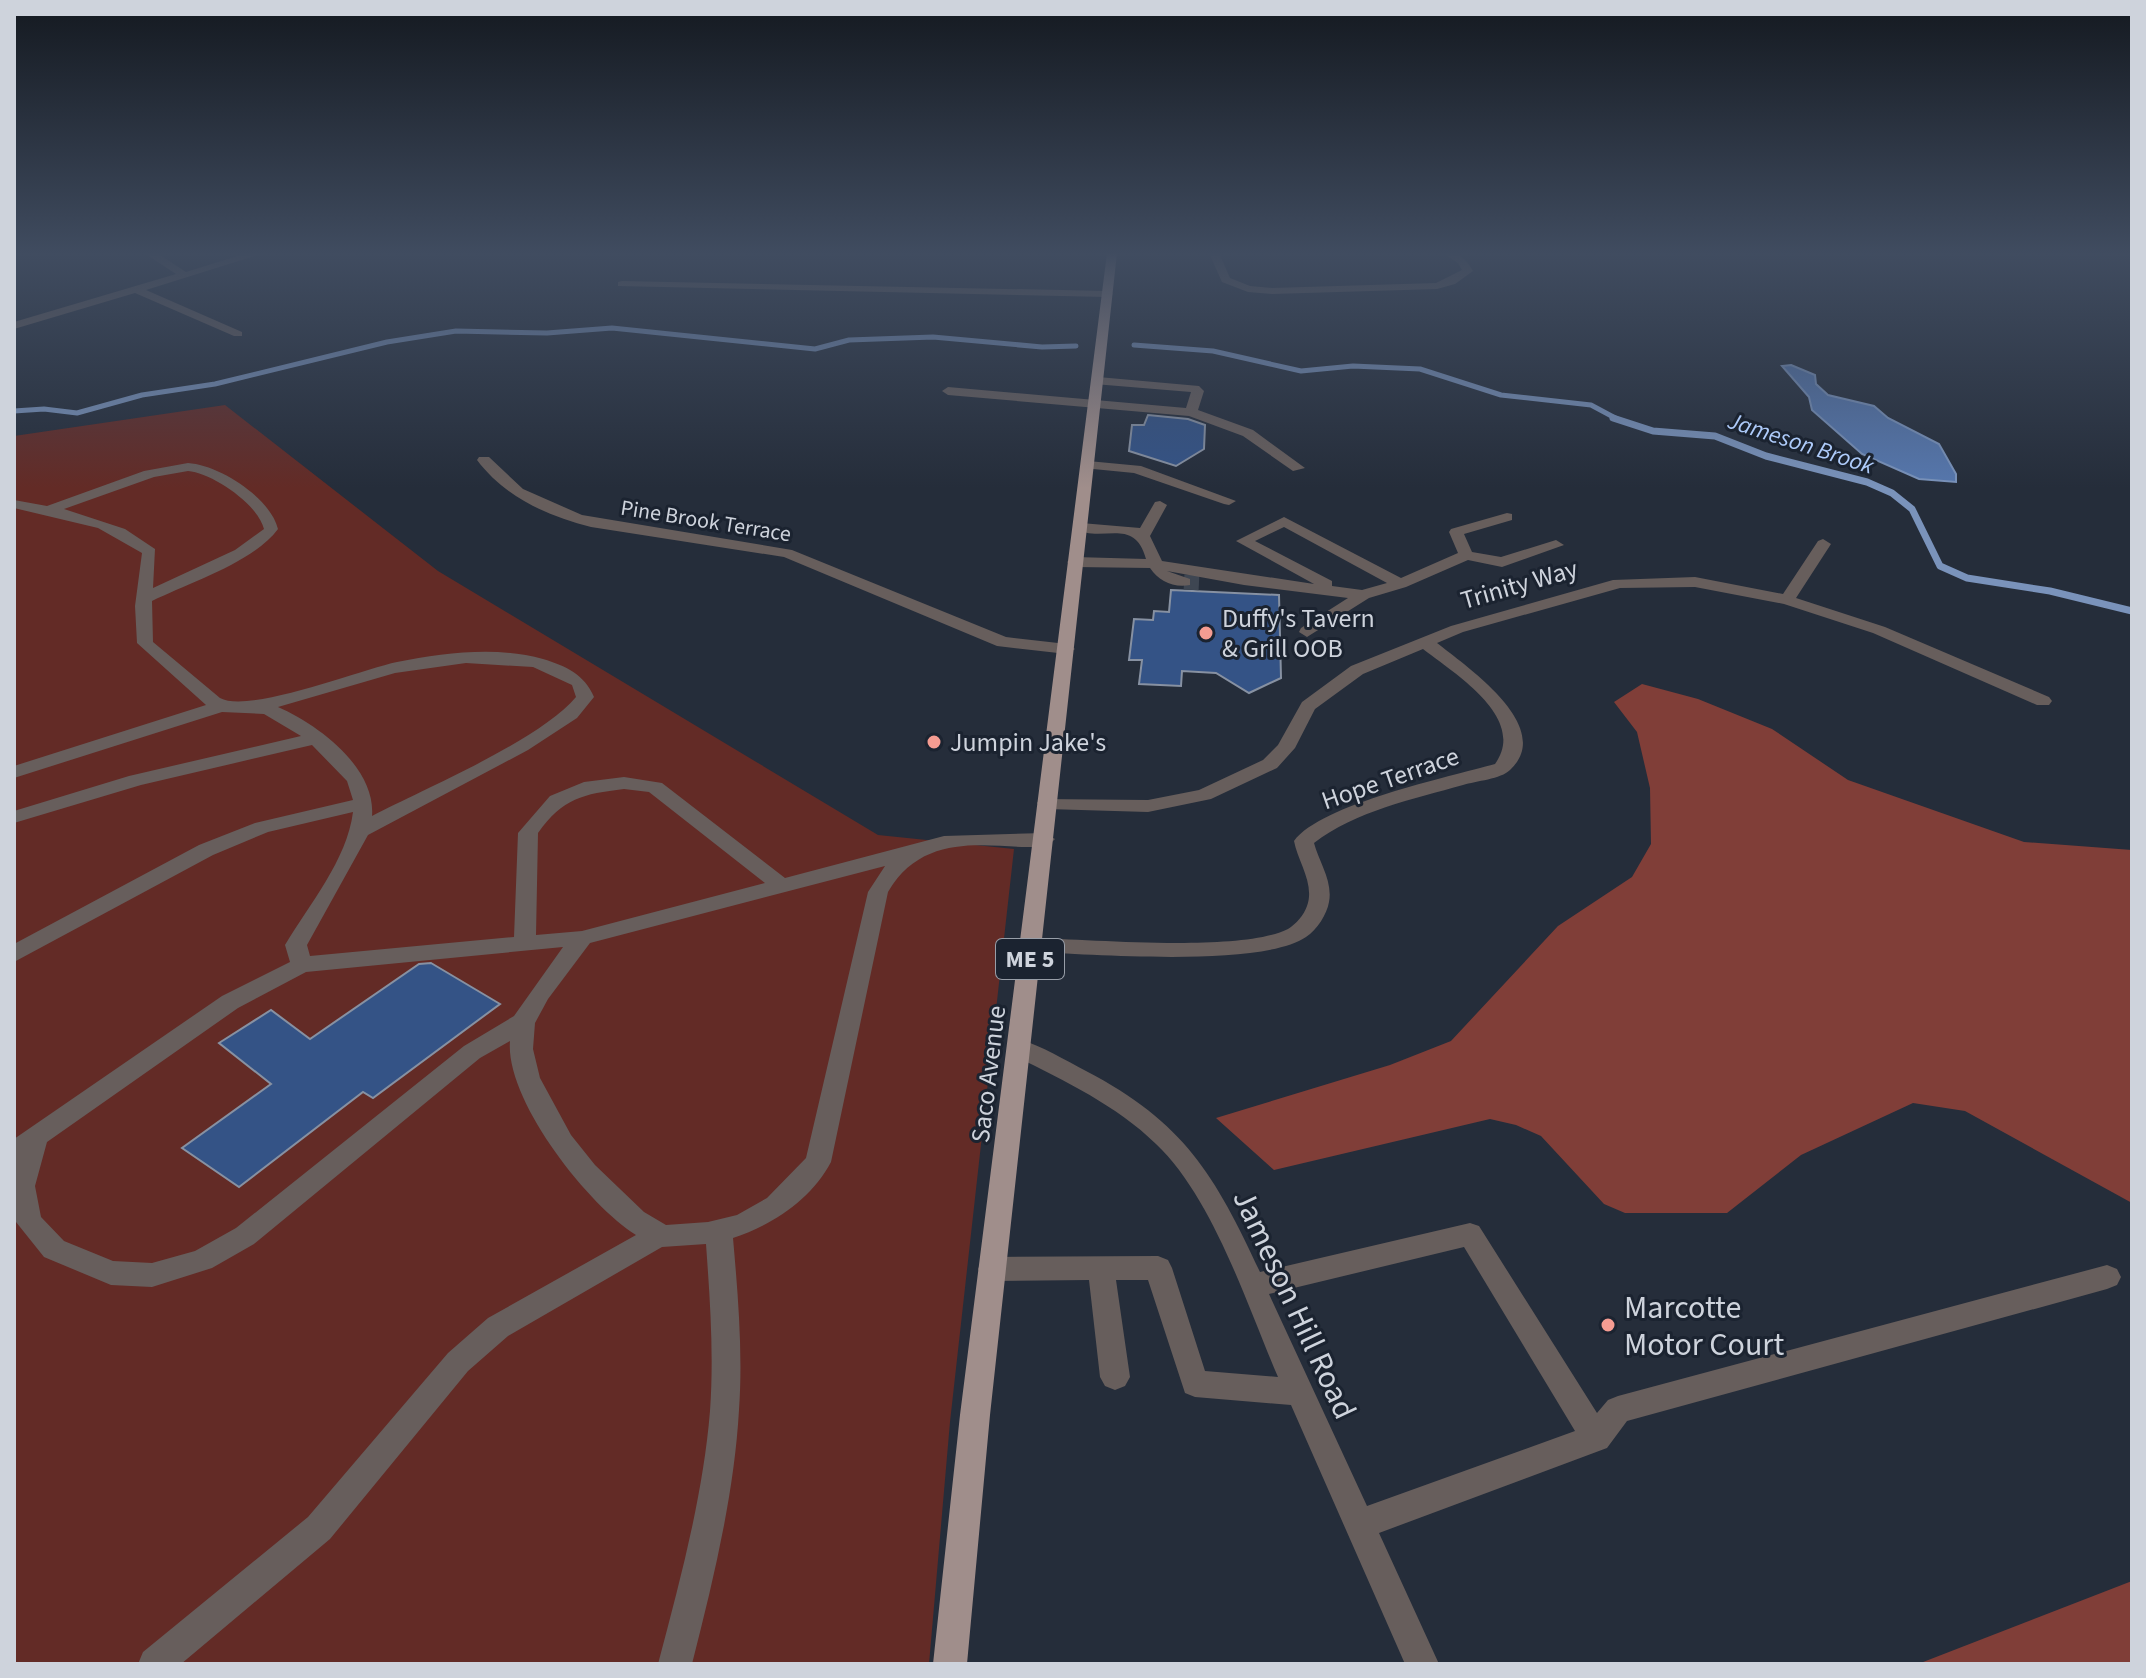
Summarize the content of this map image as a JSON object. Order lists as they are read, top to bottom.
{
  "streets": {
    "main road": ["ME 5", "Saco Avenue"],
    "street": [
      "Pine Brook Terrace",
      "Trinity Way",
      "Hope Terrace",
      "Jameson Hill Road"
    ]
  },
  "crossings": [
    ["Pine Brook Terrace", "Saco Avenue"],
    ["Trinity Way", "Hope Terrace"],
    ["Trinity Way", "Saco Avenue"],
    ["Hope Terrace", "Saco Avenue"],
    ["Saco Avenue", "Jameson Hill Road"]
  ],
  "water": ["Jameson Brook"],
  "places": ["Duffy's Tavern & Grill OOB", "Jumpin Jake's", "Marcotte Motor Court"]
}
